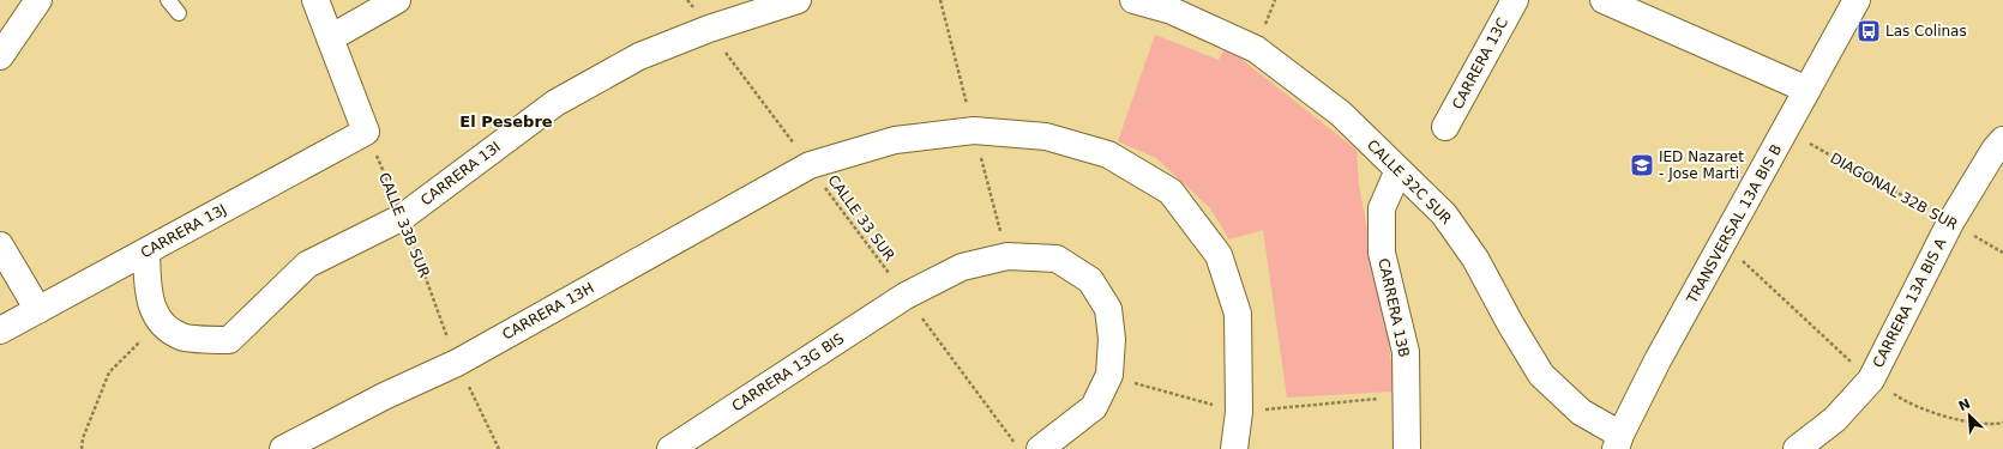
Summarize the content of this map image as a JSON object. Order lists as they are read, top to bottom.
{
  "streets": {
    "street": [
      "CARRERA 13C",
      "CARRERA 13I",
      "CALLE 32C SUR",
      "TRANSVERSAL 13A BIS B",
      "CARRERA 13J",
      "CARRERA 13A BIS A",
      "CARRERA 13B",
      "CARRERA 13H",
      "CARRERA 13G BIS"
    ],
    "path": ["DIAGONAL 32B SUR", "CALLE 33 SUR", "CALLE 33B SUR"]
  },
  "crossings": [
    ["CARRERA 13I", "CALLE 33 SUR"],
    ["CARRERA 13I", "CALLE 33B SUR"],
    ["CALLE 32C SUR", "TRANSVERSAL 13A BIS B"],
    ["CALLE 32C SUR", "CARRERA 13B"],
    ["DIAGONAL 32B SUR", "TRANSVERSAL 13A BIS B"],
    ["DIAGONAL 32B SUR", "CARRERA 13A BIS A"],
    ["CALLE 33 SUR", "CARRERA 13H"],
    ["CALLE 33 SUR", "CARRERA 13G BIS"],
    ["CALLE 33B SUR", "CARRERA 13J"],
    ["CALLE 33B SUR", "CARRERA 13H"]
  ],
  "districts": ["El Pesebre"],
  "places": {
    "bus stop": ["Las Colinas"],
    "school or university": ["IED Nazaret - Jose Marti"]
  },
  "north": "top left"
}
